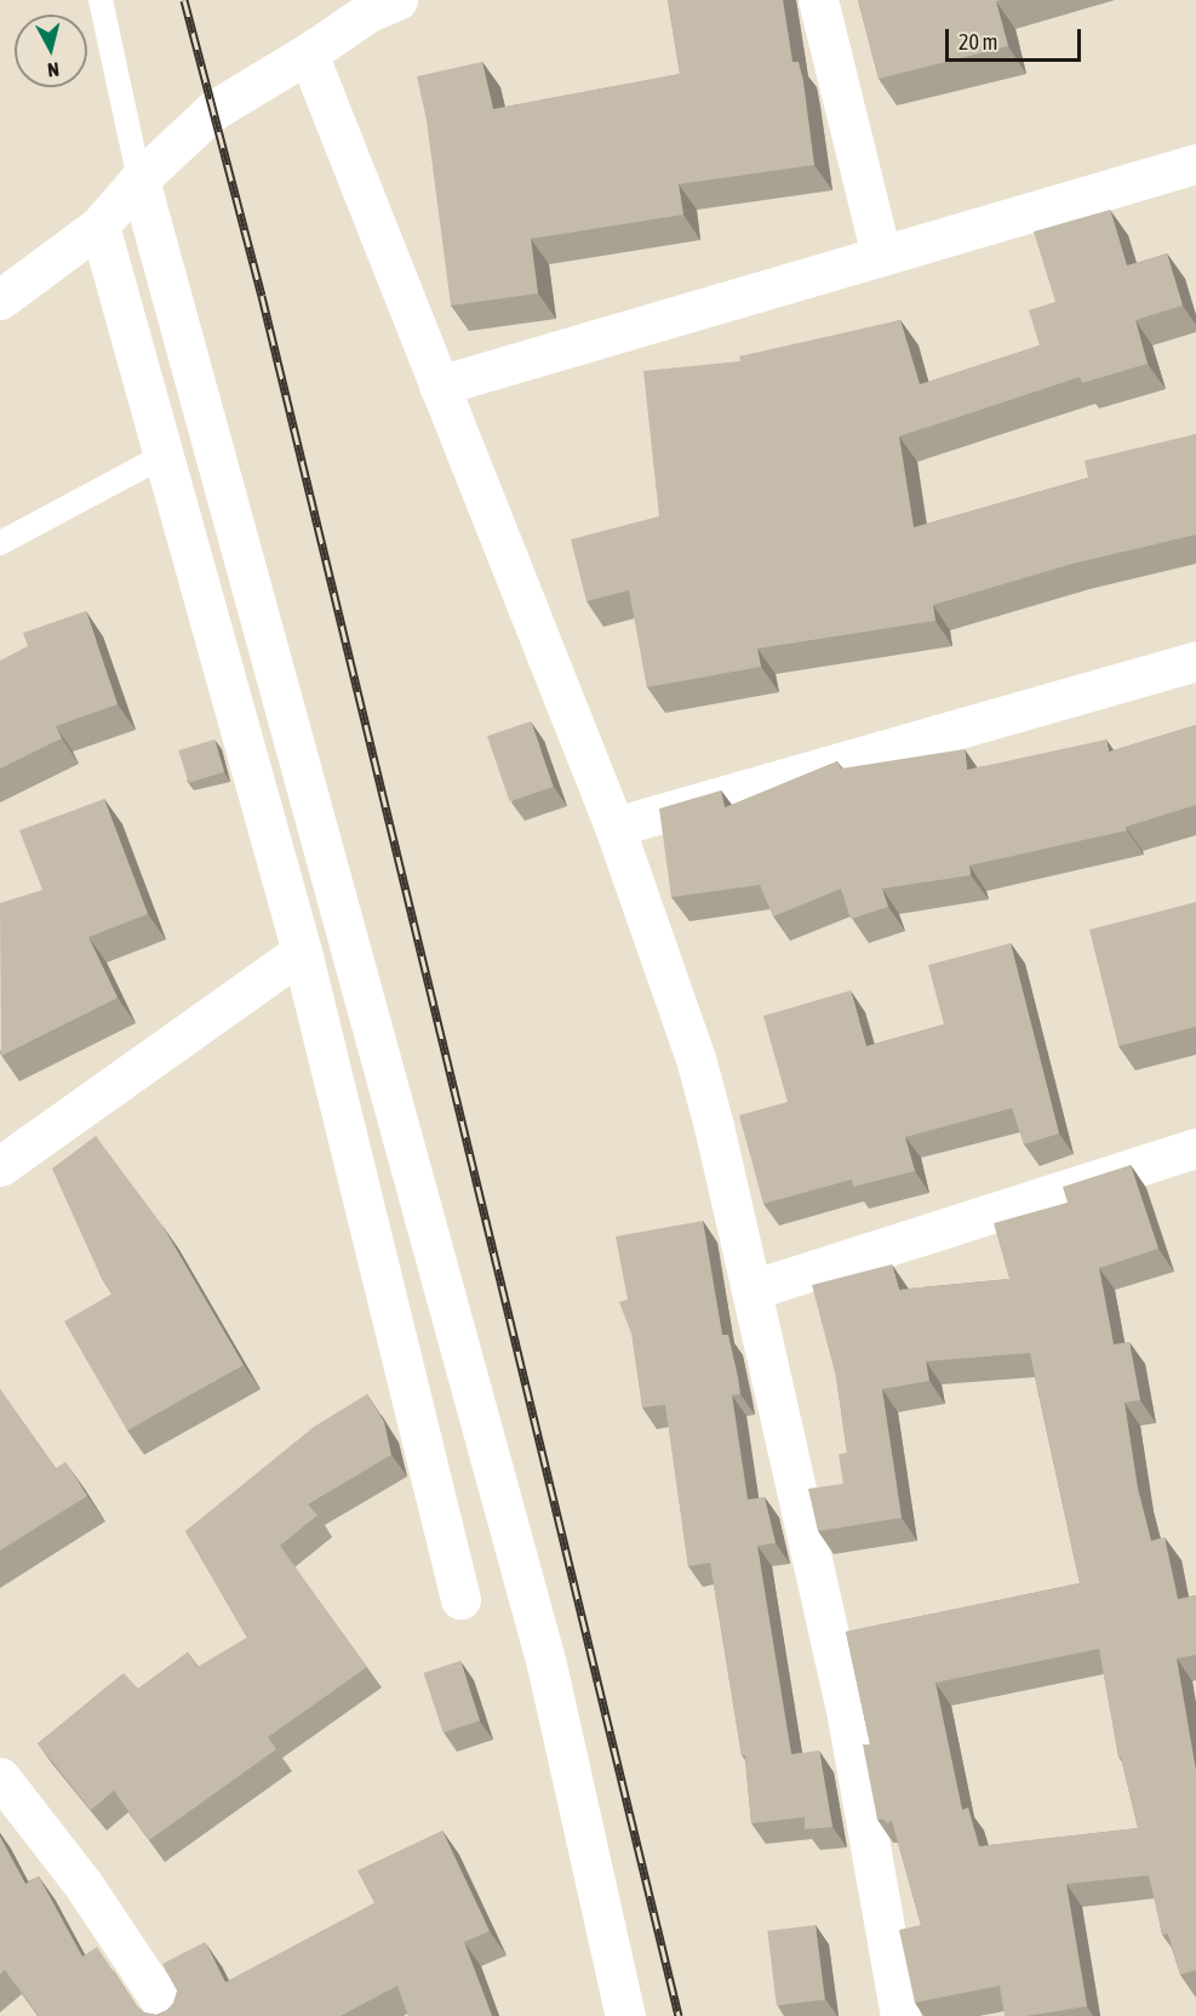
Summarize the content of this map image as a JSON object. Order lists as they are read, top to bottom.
{
  "scale_bar": "20 m",
  "north": "bottom"
}
